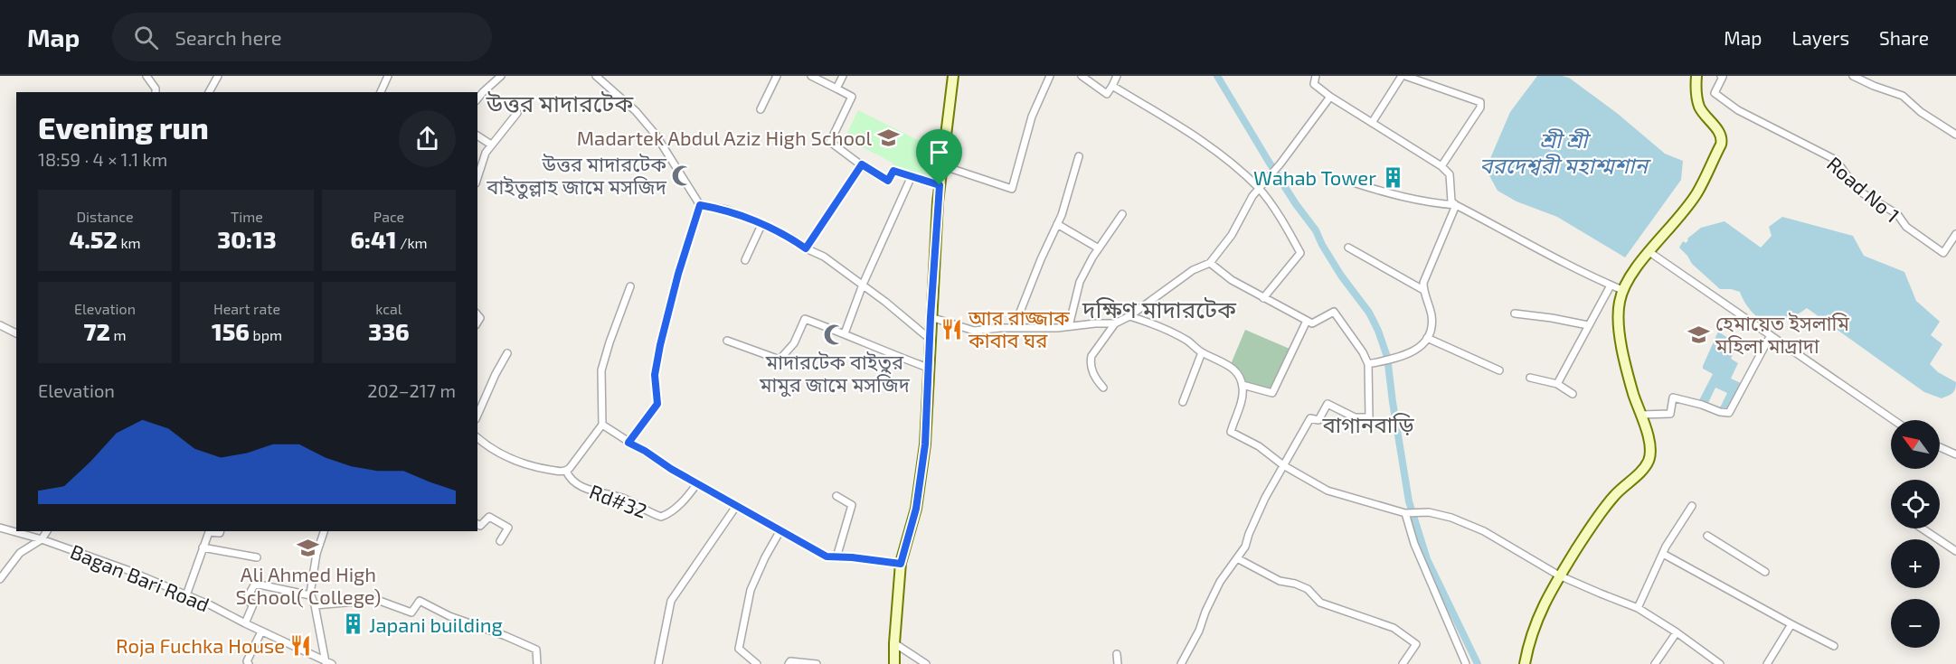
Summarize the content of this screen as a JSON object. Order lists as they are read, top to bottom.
{
  "streets": {
    "street": ["Road No 1", "Rd#32", "Bagan Bari Road"]
  },
  "districts": ["উত্তর মাদারটেক", "দক্ষিণ মাদারটেক", "বাগানবাড়ি"],
  "water": ["শ্রী শ্রী বরদেশ্বরী মহাশ্মশান"],
  "places": {
    "school or university": ["Madartek Abdul Aziz High School", "হেমায়েত ইসলামি মহিলা মাদ্রাদা", "Ali Ahmed High School( College)"],
    "mosque": ["উত্তর মাদারটেক বাইতুল্লাহ জামে মসজিদ", "মাদারটেক বাইতুর মামুর জামে মসজিদ"],
    "building": ["Wahab Tower", "Japani building"],
    "restaurant": ["আর রাজ্জাক কাবাব ঘর", "Roja Fuchka House"]
  },
  "north": "top left",
  "page": {
    "header": "Map",
    "search": "Search here",
    "nav": ["Map", "Layers", "Share"],
    "heading": ["Evening run", "18:59 · 4 × 1.1 km"],
    "stats": [
      ["Distance", "4.52 km"],
      ["Time", "30:13"],
      ["Pace", "6:41 /km"],
      ["Elevation", "72 m"],
      ["Heart rate", "156 bpm"],
      ["kcal", "336"]
    ],
    "chart": ["Elevation", "202–217 m"],
    "map_buttons": ["+", "−"]
  }
}
